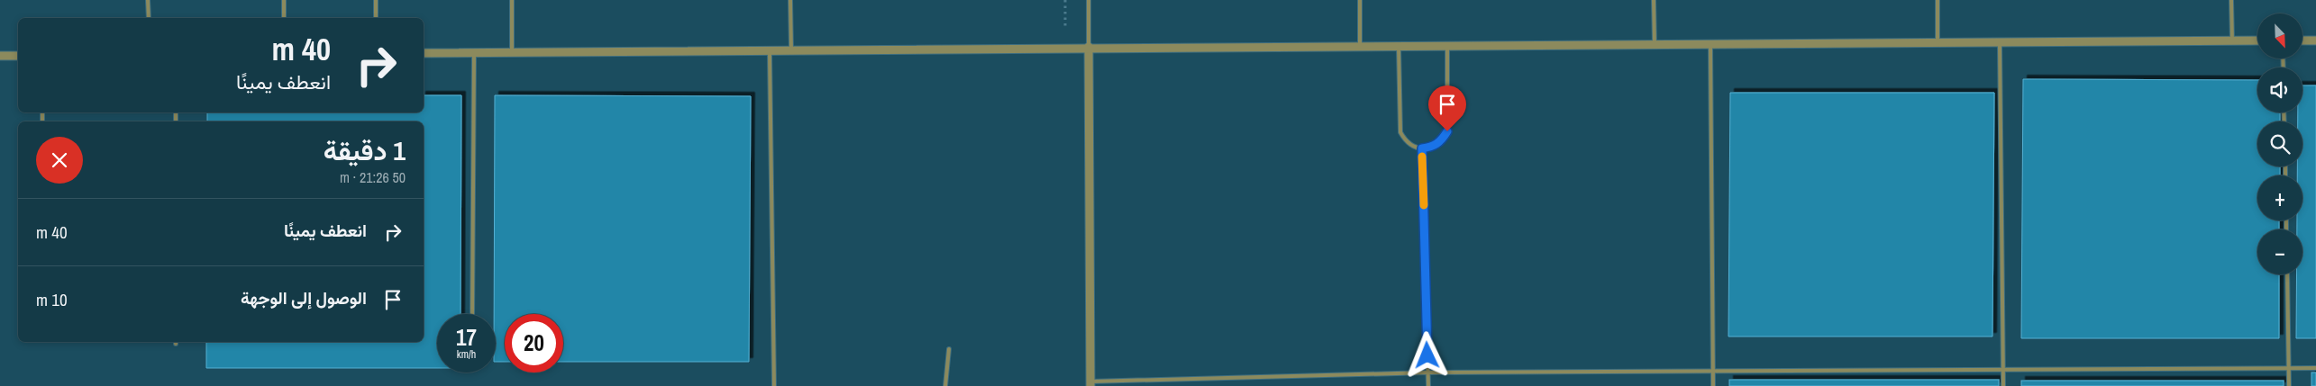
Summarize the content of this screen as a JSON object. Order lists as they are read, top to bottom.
{
  "north": "bottom right",
  "page": {
    "map_buttons": ["+", "−"],
    "turn": ["40 m", "انعطف يمينًا"],
    "heading": ["1 دقيقة", "50 m · 21:26"],
    "list": [
      {
        "name": "انعطف يمينًا",
        "value": "40 m"
      },
      {
        "name": "الوصول إلى الوجهة",
        "value": "10 m"
      }
    ],
    "speed": "17 km/h",
    "limit": "20"
  }
}
